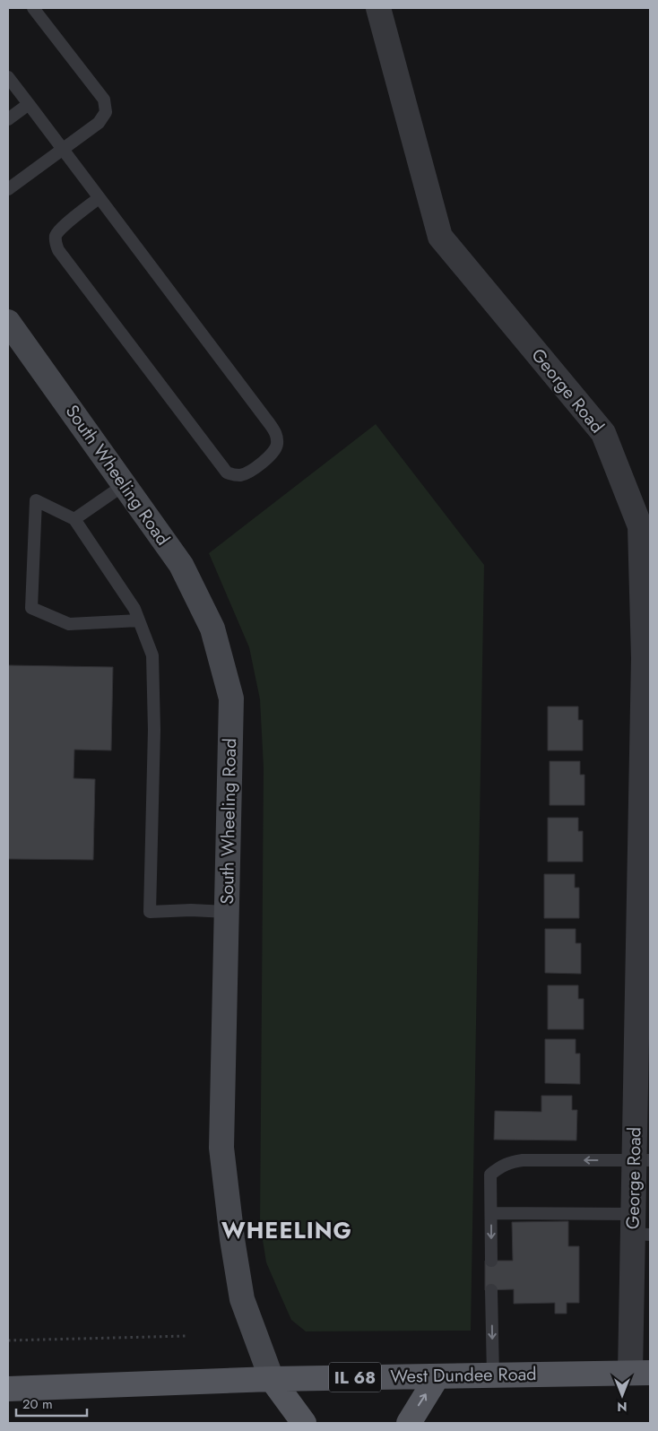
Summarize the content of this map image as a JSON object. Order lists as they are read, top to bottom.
{
  "streets": {
    "main road": ["South Wheeling Road", "West Dundee Road", "IL 68"],
    "street": ["George Road"]
  },
  "crossings": [
    ["George Road", "West Dundee Road"],
    ["South Wheeling Road", "West Dundee Road"]
  ],
  "districts": ["WHEELING"],
  "scale_bar": "20 m",
  "north": "bottom"
}
